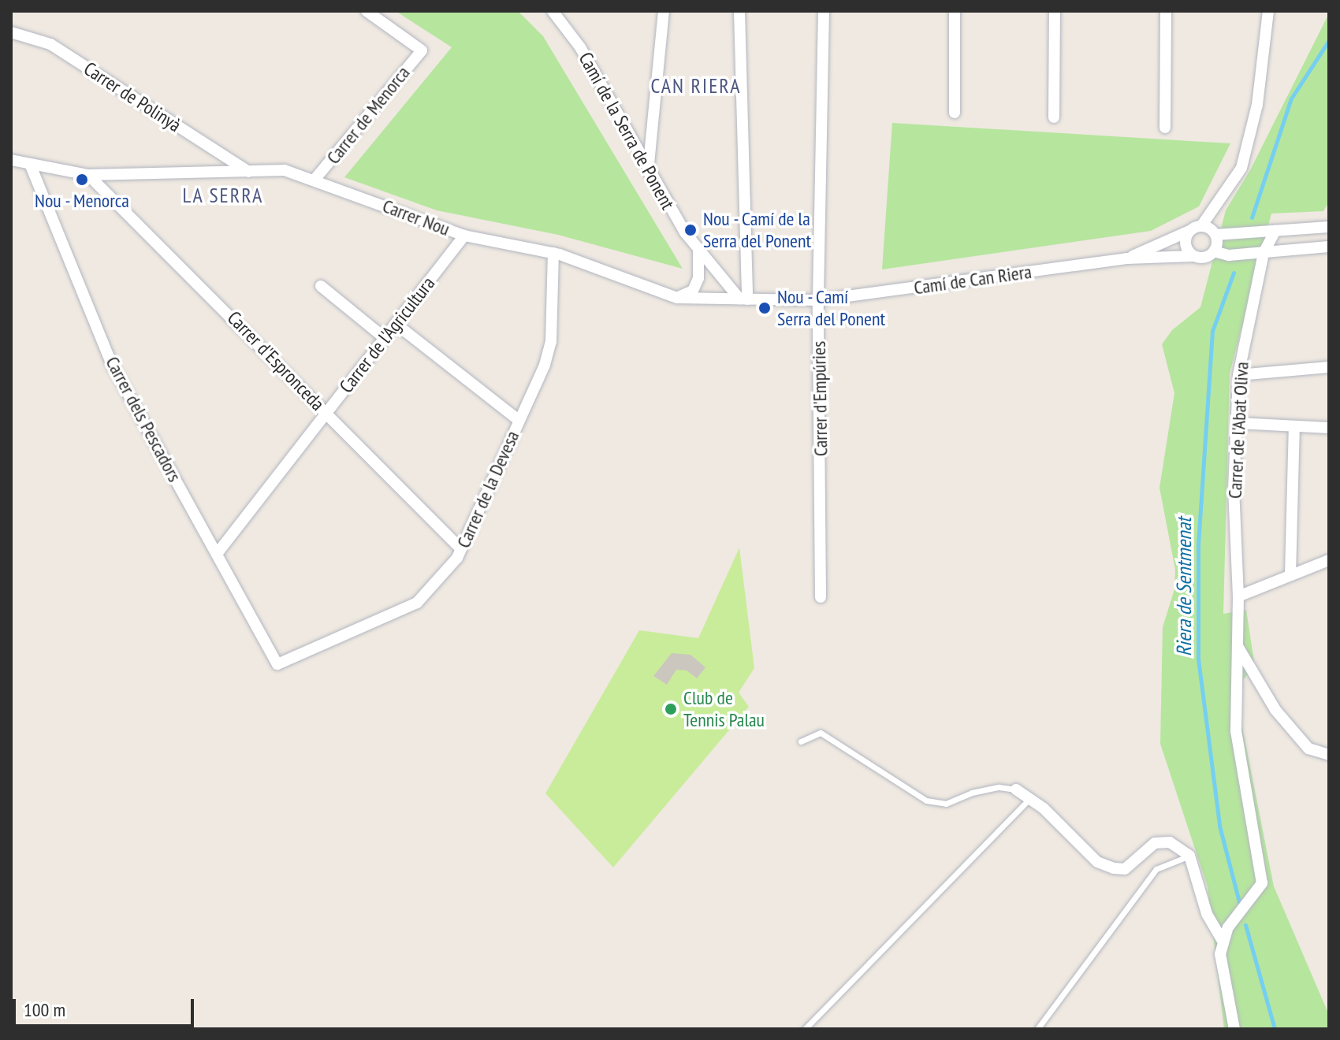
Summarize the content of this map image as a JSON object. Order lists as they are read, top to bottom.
{
  "streets": {
    "street": [
      "Carrer de Polinyà",
      "Carrer de Menorca",
      "Camí de la Serra de Ponent",
      "Carrer Nou",
      "Camí de Can Riera",
      "Carrer de l'Agricultura",
      "Carrer d'Espronceda",
      "Carrer d'Empúries",
      "Carrer dels Pescadors",
      "Carrer de l'Abat Oliva",
      "Carrer de la Devesa"
    ]
  },
  "crossings": [
    ["Carrer de Polinyà", "Carrer Nou"],
    ["Carrer de Menorca", "Carrer Nou"],
    ["Camí de la Serra de Ponent", "Carrer Nou"],
    ["Carrer Nou", "Camí de Can Riera"],
    ["Carrer Nou", "Carrer de l'Agricultura"],
    ["Carrer Nou", "Carrer d'Espronceda"],
    ["Carrer Nou", "Carrer d'Empúries"],
    ["Carrer Nou", "Carrer dels Pescadors"],
    ["Carrer Nou", "Carrer de la Devesa"],
    ["Camí de Can Riera", "Carrer d'Empúries"],
    ["Carrer de l'Agricultura", "Carrer d'Espronceda"],
    ["Carrer de l'Agricultura", "Carrer dels Pescadors"],
    ["Carrer d'Espronceda", "Carrer de la Devesa"],
    ["Carrer dels Pescadors", "Carrer de la Devesa"]
  ],
  "districts": ["CAN RIERA", "LA SERRA"],
  "water": ["Riera de Sentmenat"],
  "places": [
    "Nou - Menorca",
    "Nou - Camí de la Serra del Ponent",
    "Nou - Camí Serra del Ponent",
    "Club de Tennis Palau"
  ],
  "scale_bar": "100 m"
}
